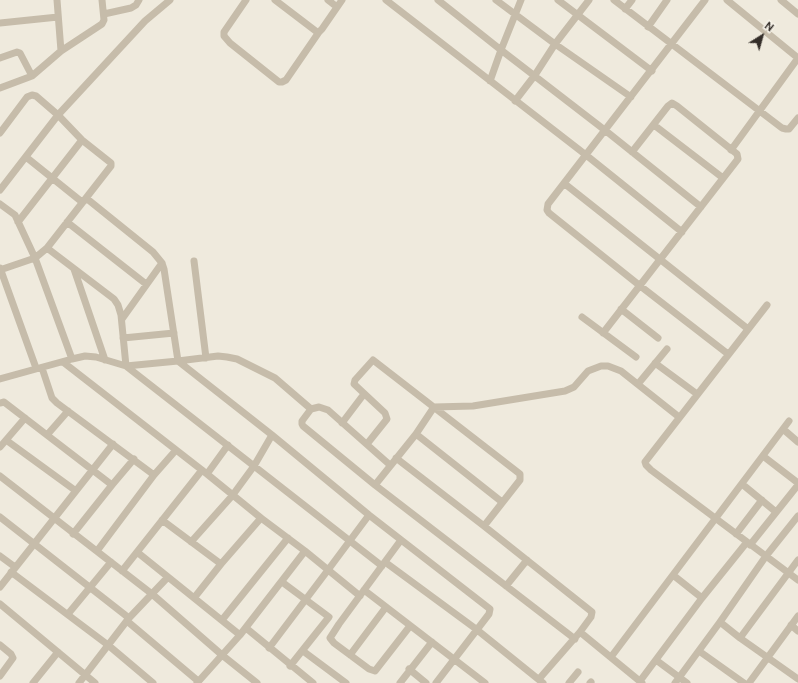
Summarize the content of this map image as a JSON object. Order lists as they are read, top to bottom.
{
  "north": "top right"
}
